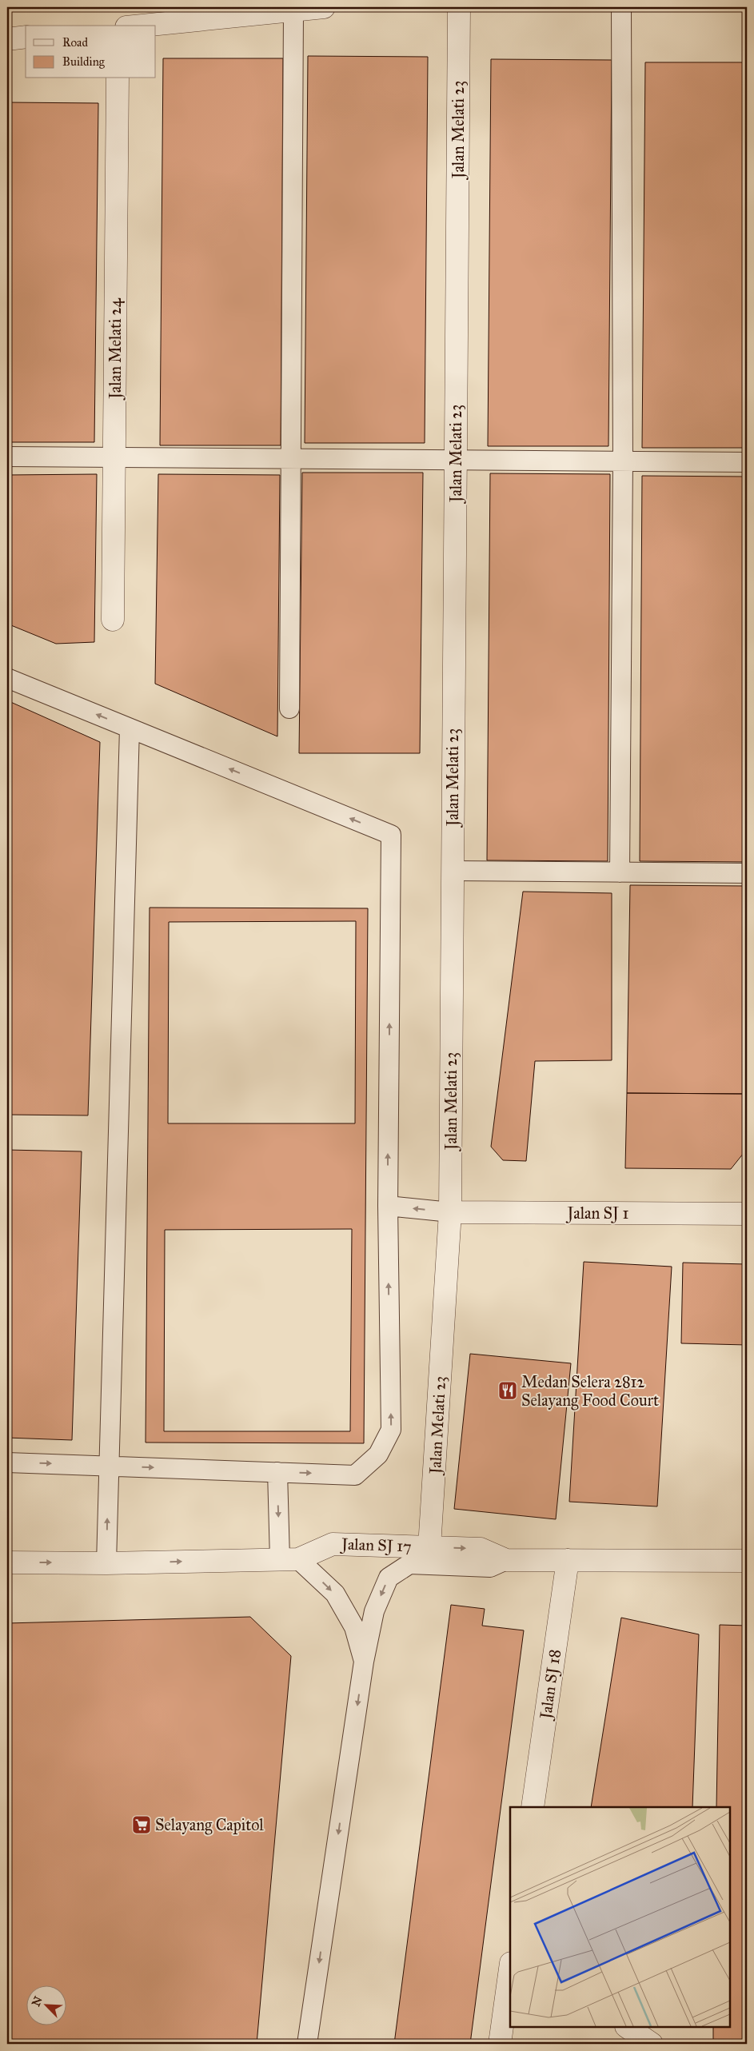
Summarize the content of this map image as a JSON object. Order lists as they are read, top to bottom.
{
  "streets": {
    "street": [
      "Jalan Melati 23",
      "Jalan Melati 24",
      "Jalan SJ 1",
      "Jalan SJ 17",
      "Jalan SJ 18"
    ]
  },
  "crossings": [
    ["Jalan Melati 23", "Jalan SJ 1"],
    ["Jalan Melati 23", "Jalan SJ 17"],
    ["Jalan SJ 17", "Jalan SJ 18"]
  ],
  "one_way": ["Jalan SJ 17"],
  "places": {
    "restaurant": ["Medan Selera 2812 Selayang Food Court"],
    "supermarket": ["Selayang Capitol"]
  },
  "legend": ["Road", "Building"],
  "north": "top left"
}
